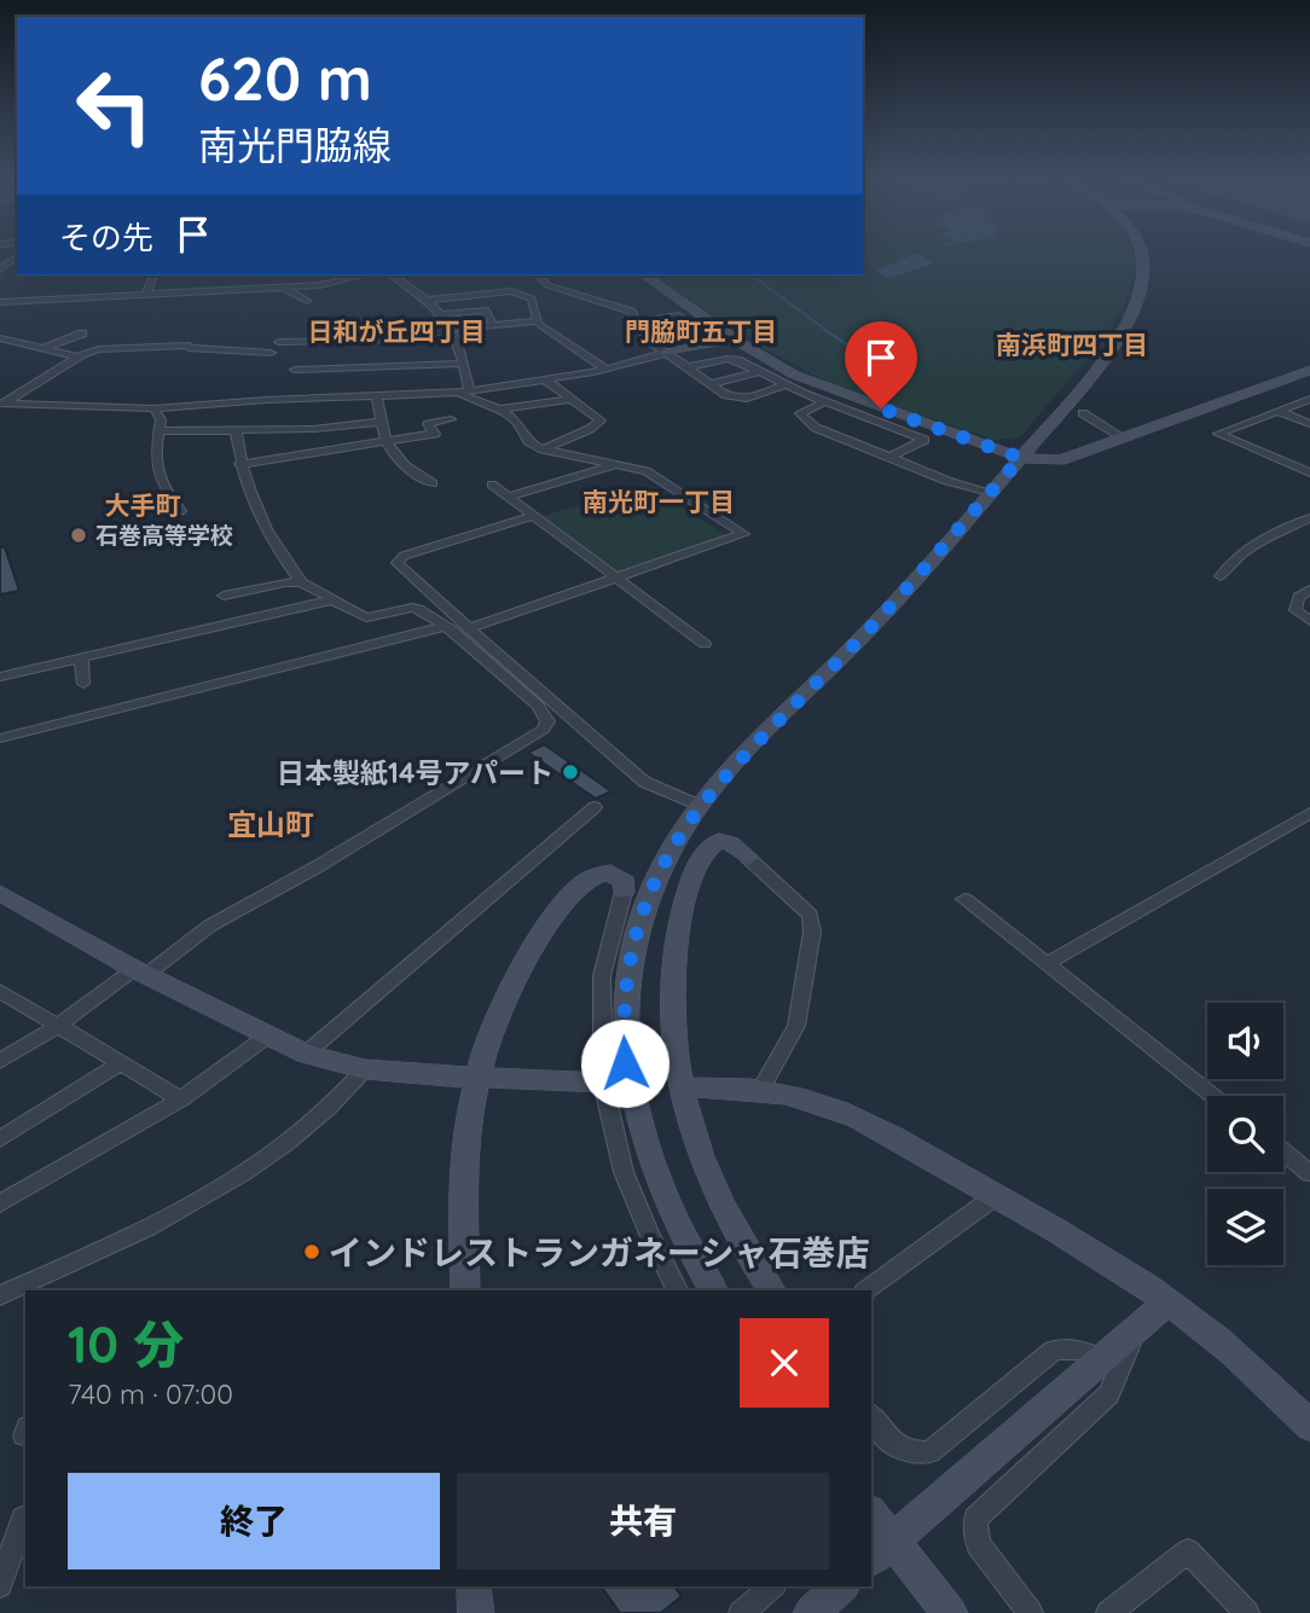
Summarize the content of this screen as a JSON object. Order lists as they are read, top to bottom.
{
  "districts": [
    "日和が丘四丁目",
    "門脇町五丁目",
    "南浜町四丁目",
    "南光町一丁目",
    "大手町",
    "宜山町"
  ],
  "places": ["石巻高等学校", "日本製紙14号アパート", "インドレストランガネーシャ石巻店"],
  "page": {
    "turn": ["620 m", "南光門脇線"],
    "then": "その先",
    "heading": ["10 分", "740 m · 07:00"],
    "buttons": ["終了", "共有"]
  }
}
